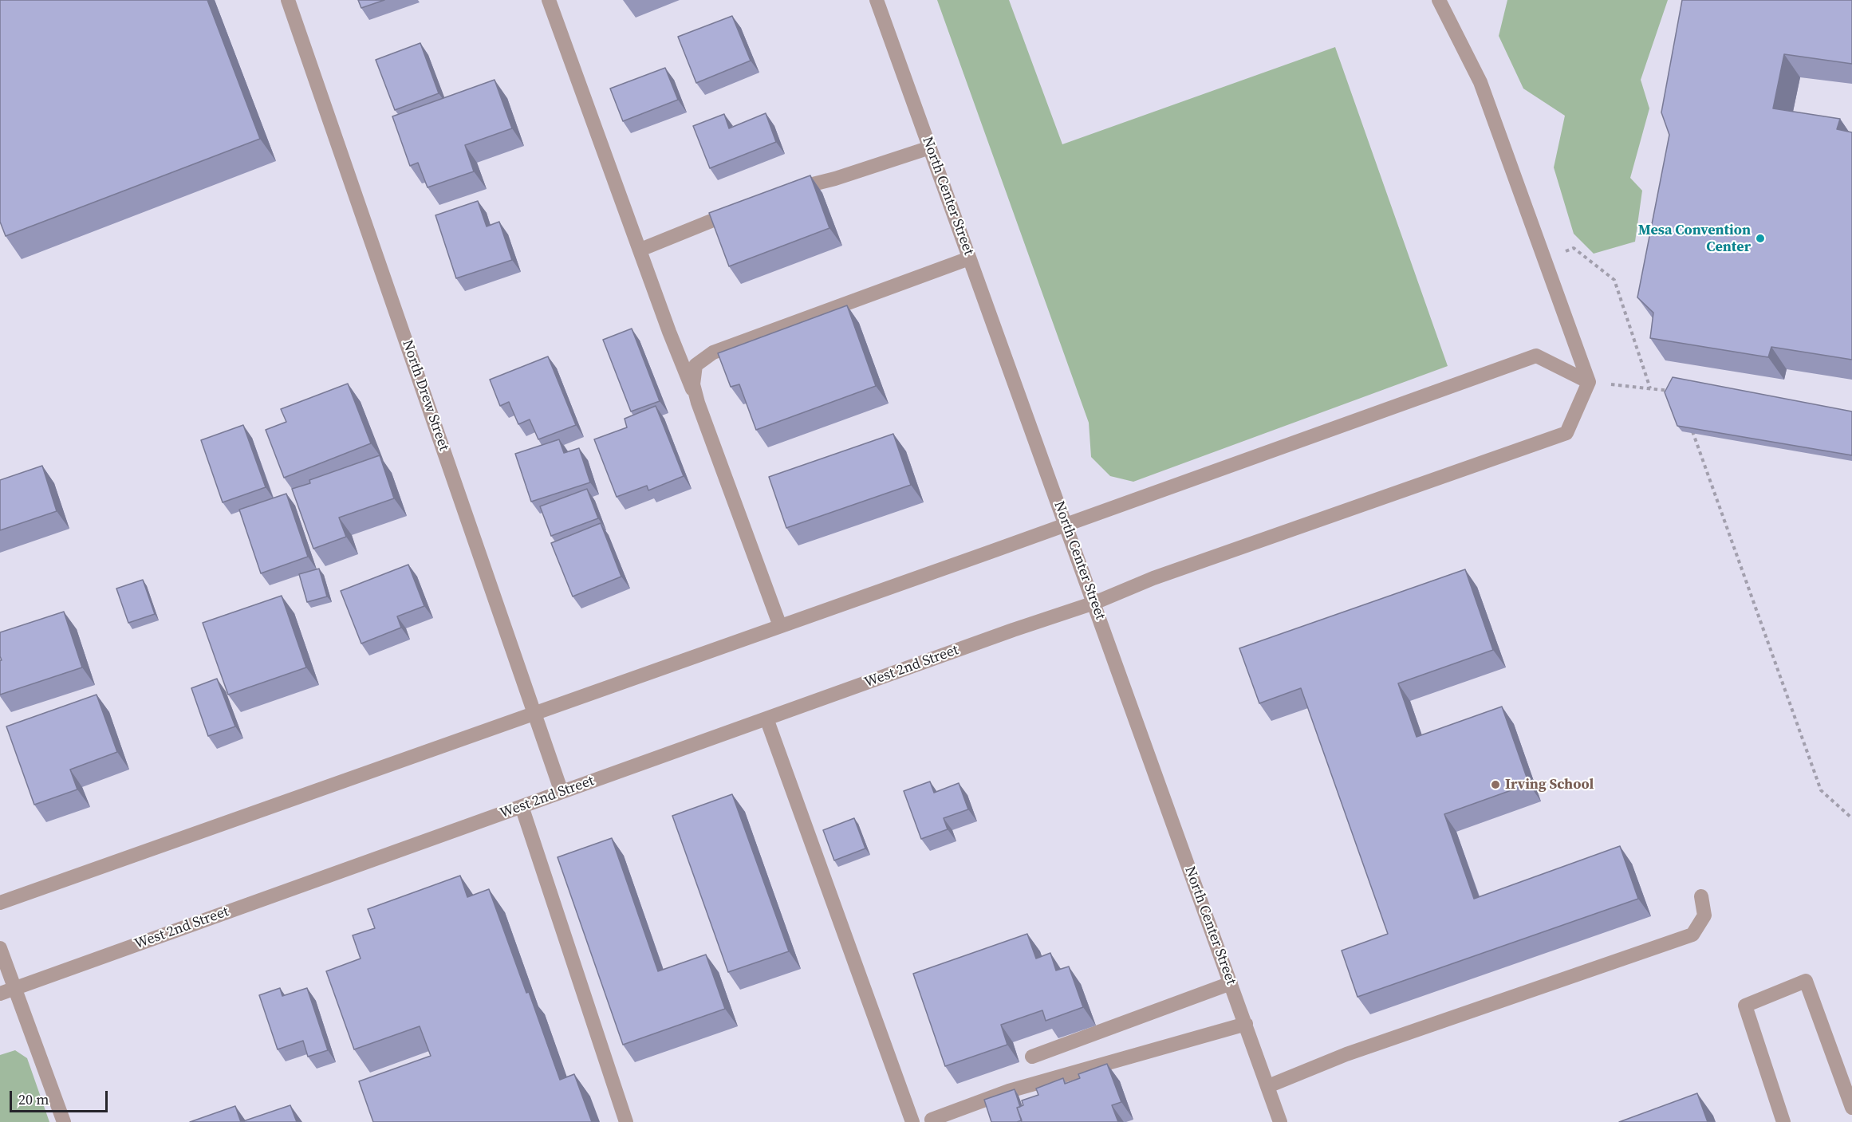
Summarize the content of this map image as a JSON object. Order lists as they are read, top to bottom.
{
  "streets": {
    "street": ["North Center Street", "North Drew Street", "West 2nd Street"]
  },
  "crossings": [
    ["North Center Street", "West 2nd Street"],
    ["North Drew Street", "West 2nd Street"]
  ],
  "places": ["Mesa Convention Center", "Irving School"],
  "scale_bar": "20 m"
}
